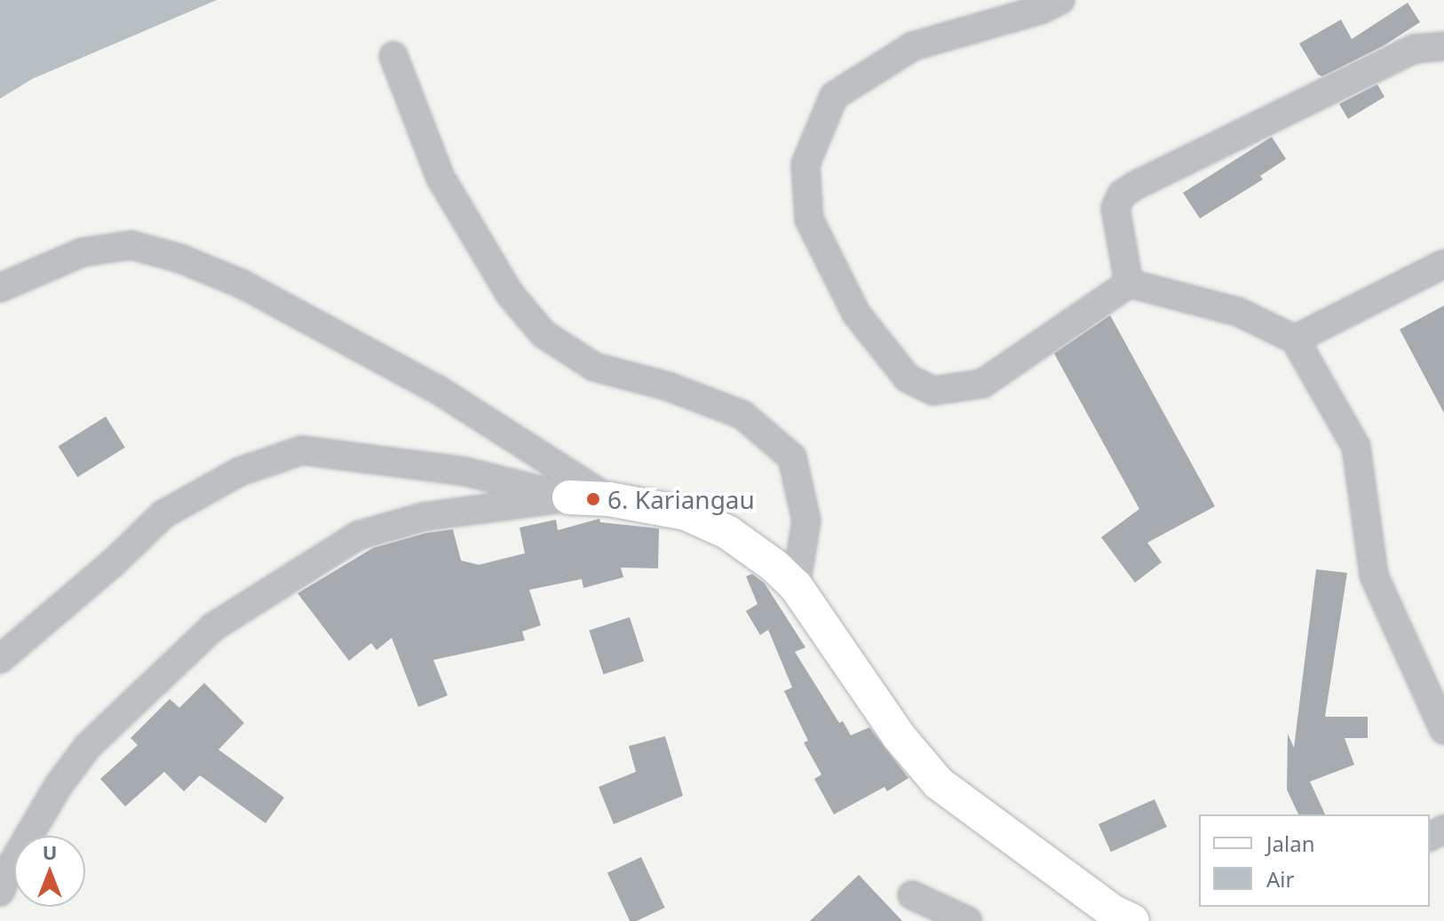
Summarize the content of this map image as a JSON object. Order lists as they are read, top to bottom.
{
  "places": ["6. Kariangau"],
  "legend": ["Jalan", "Air"],
  "north": "top"
}
